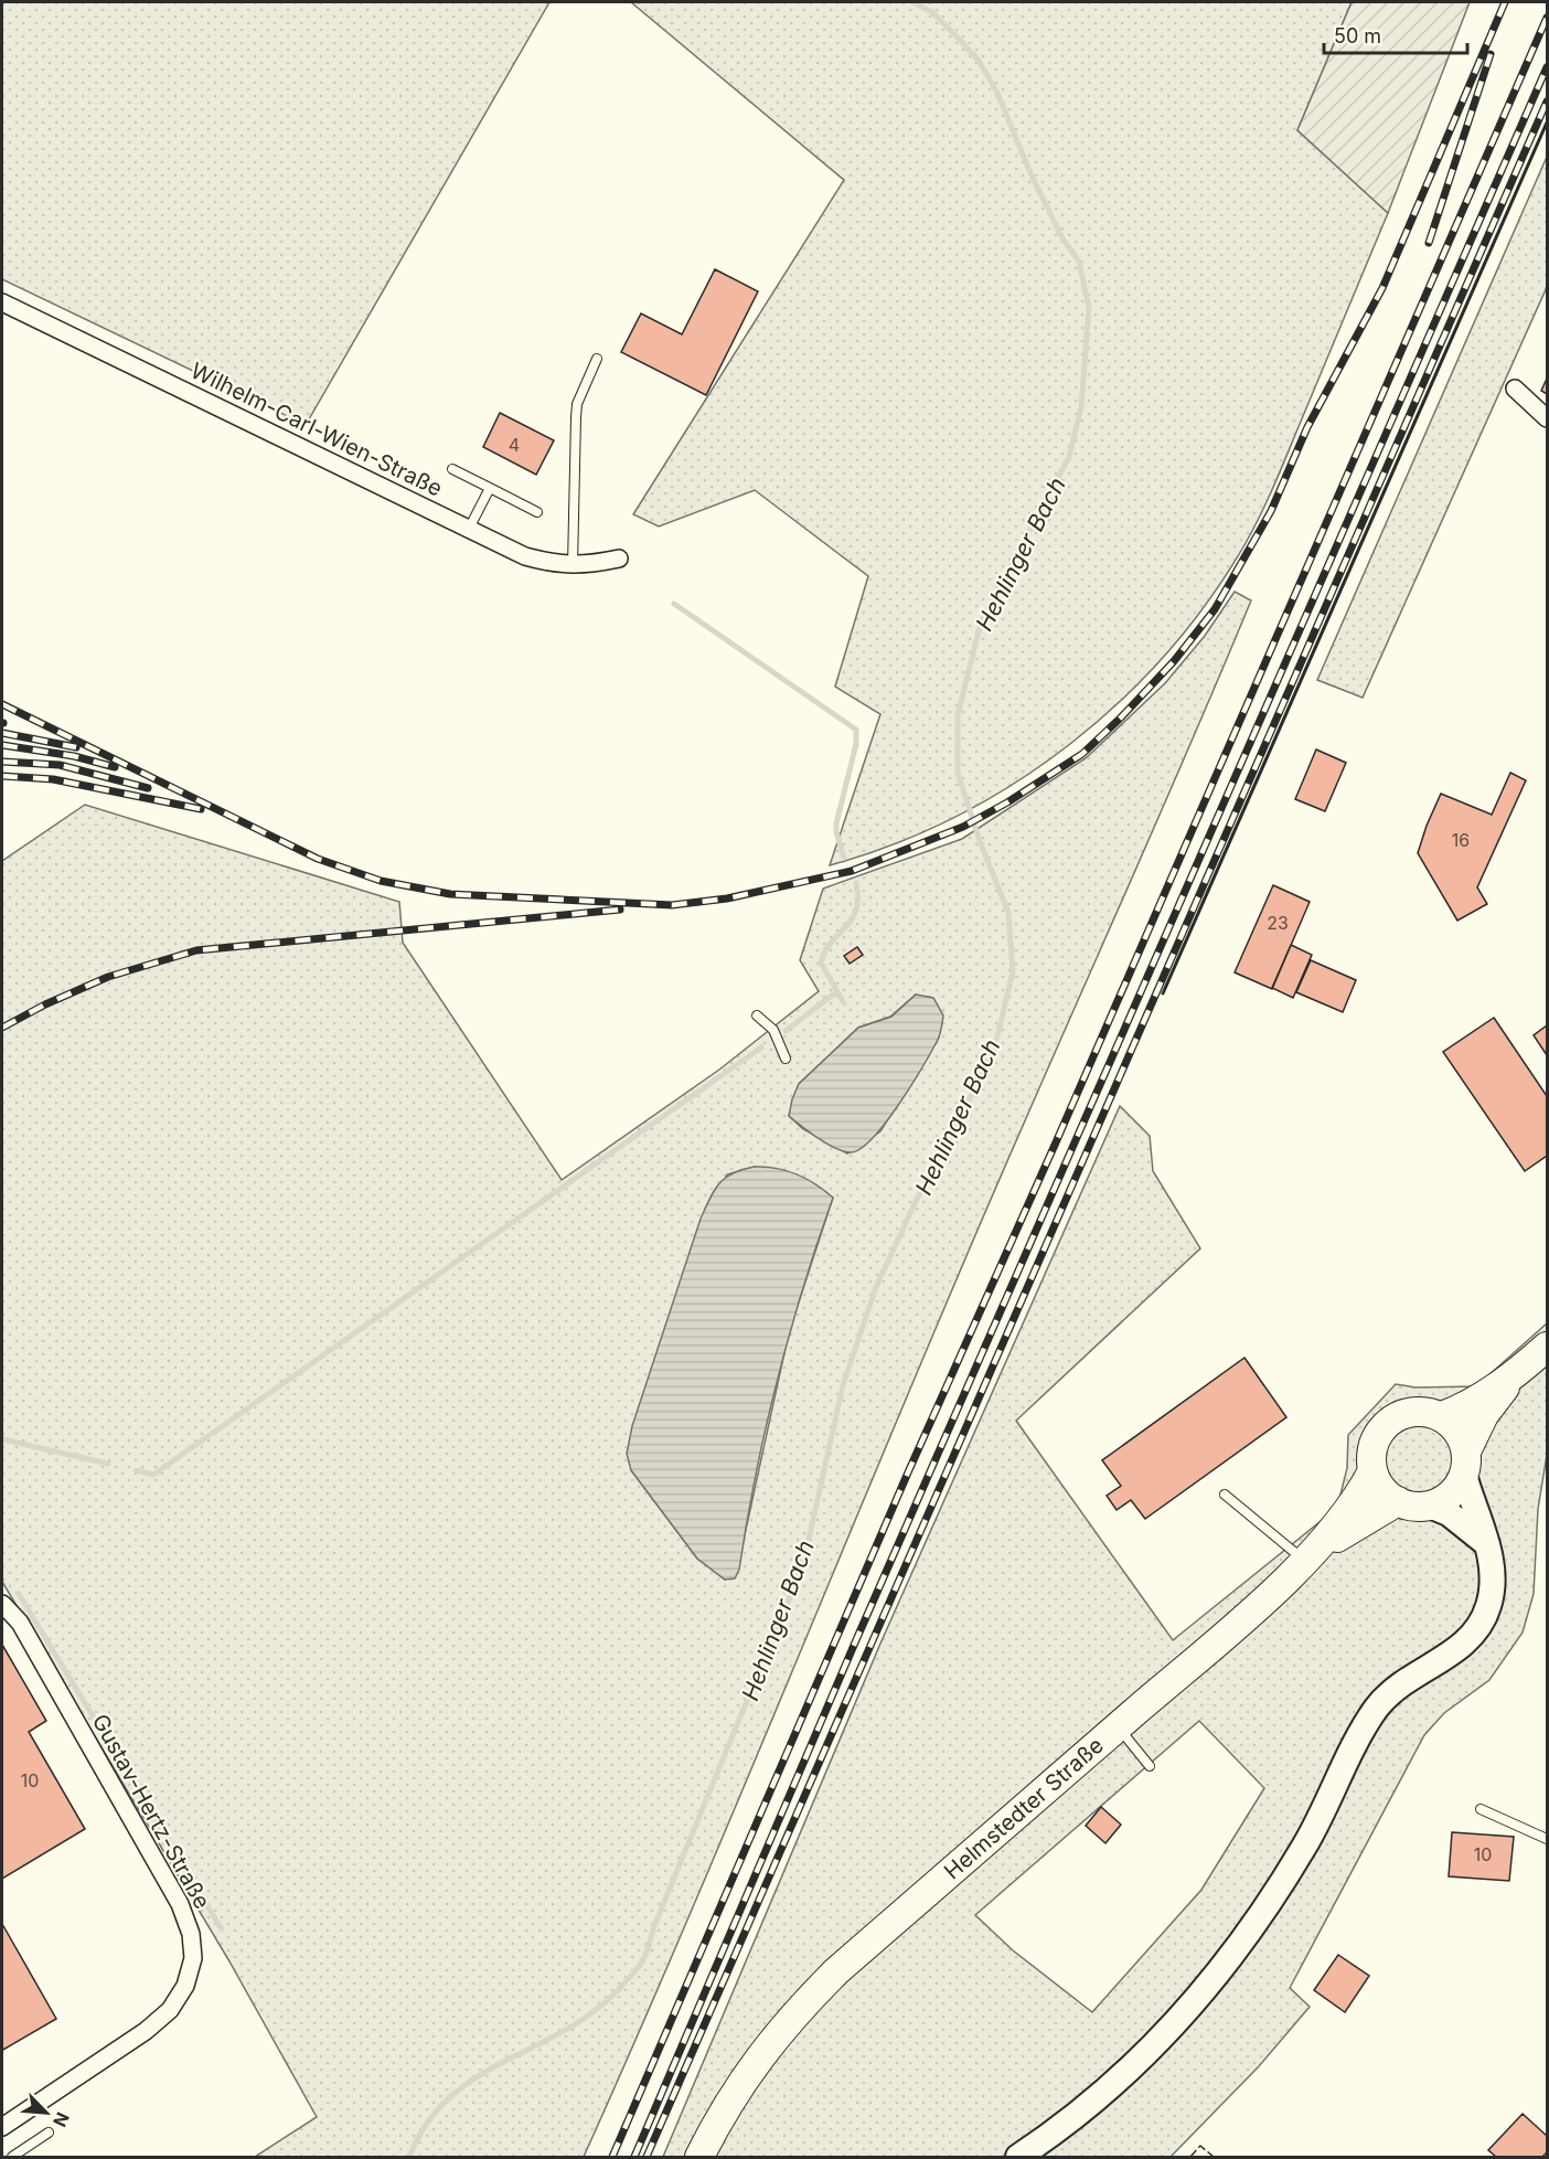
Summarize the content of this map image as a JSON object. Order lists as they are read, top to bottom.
{
  "streets": {
    "main road": ["Helmstedter Straße"],
    "street": ["Wilhelm-Carl-Wien-Straße", "Gustav-Hertz-Straße"]
  },
  "water": ["Hehlinger Bach"],
  "house_numbers": [
    "4",
    "16",
    "23",
    "10",
    "10"
  ],
  "scale_bar": "50 m",
  "north": "bottom right"
}
